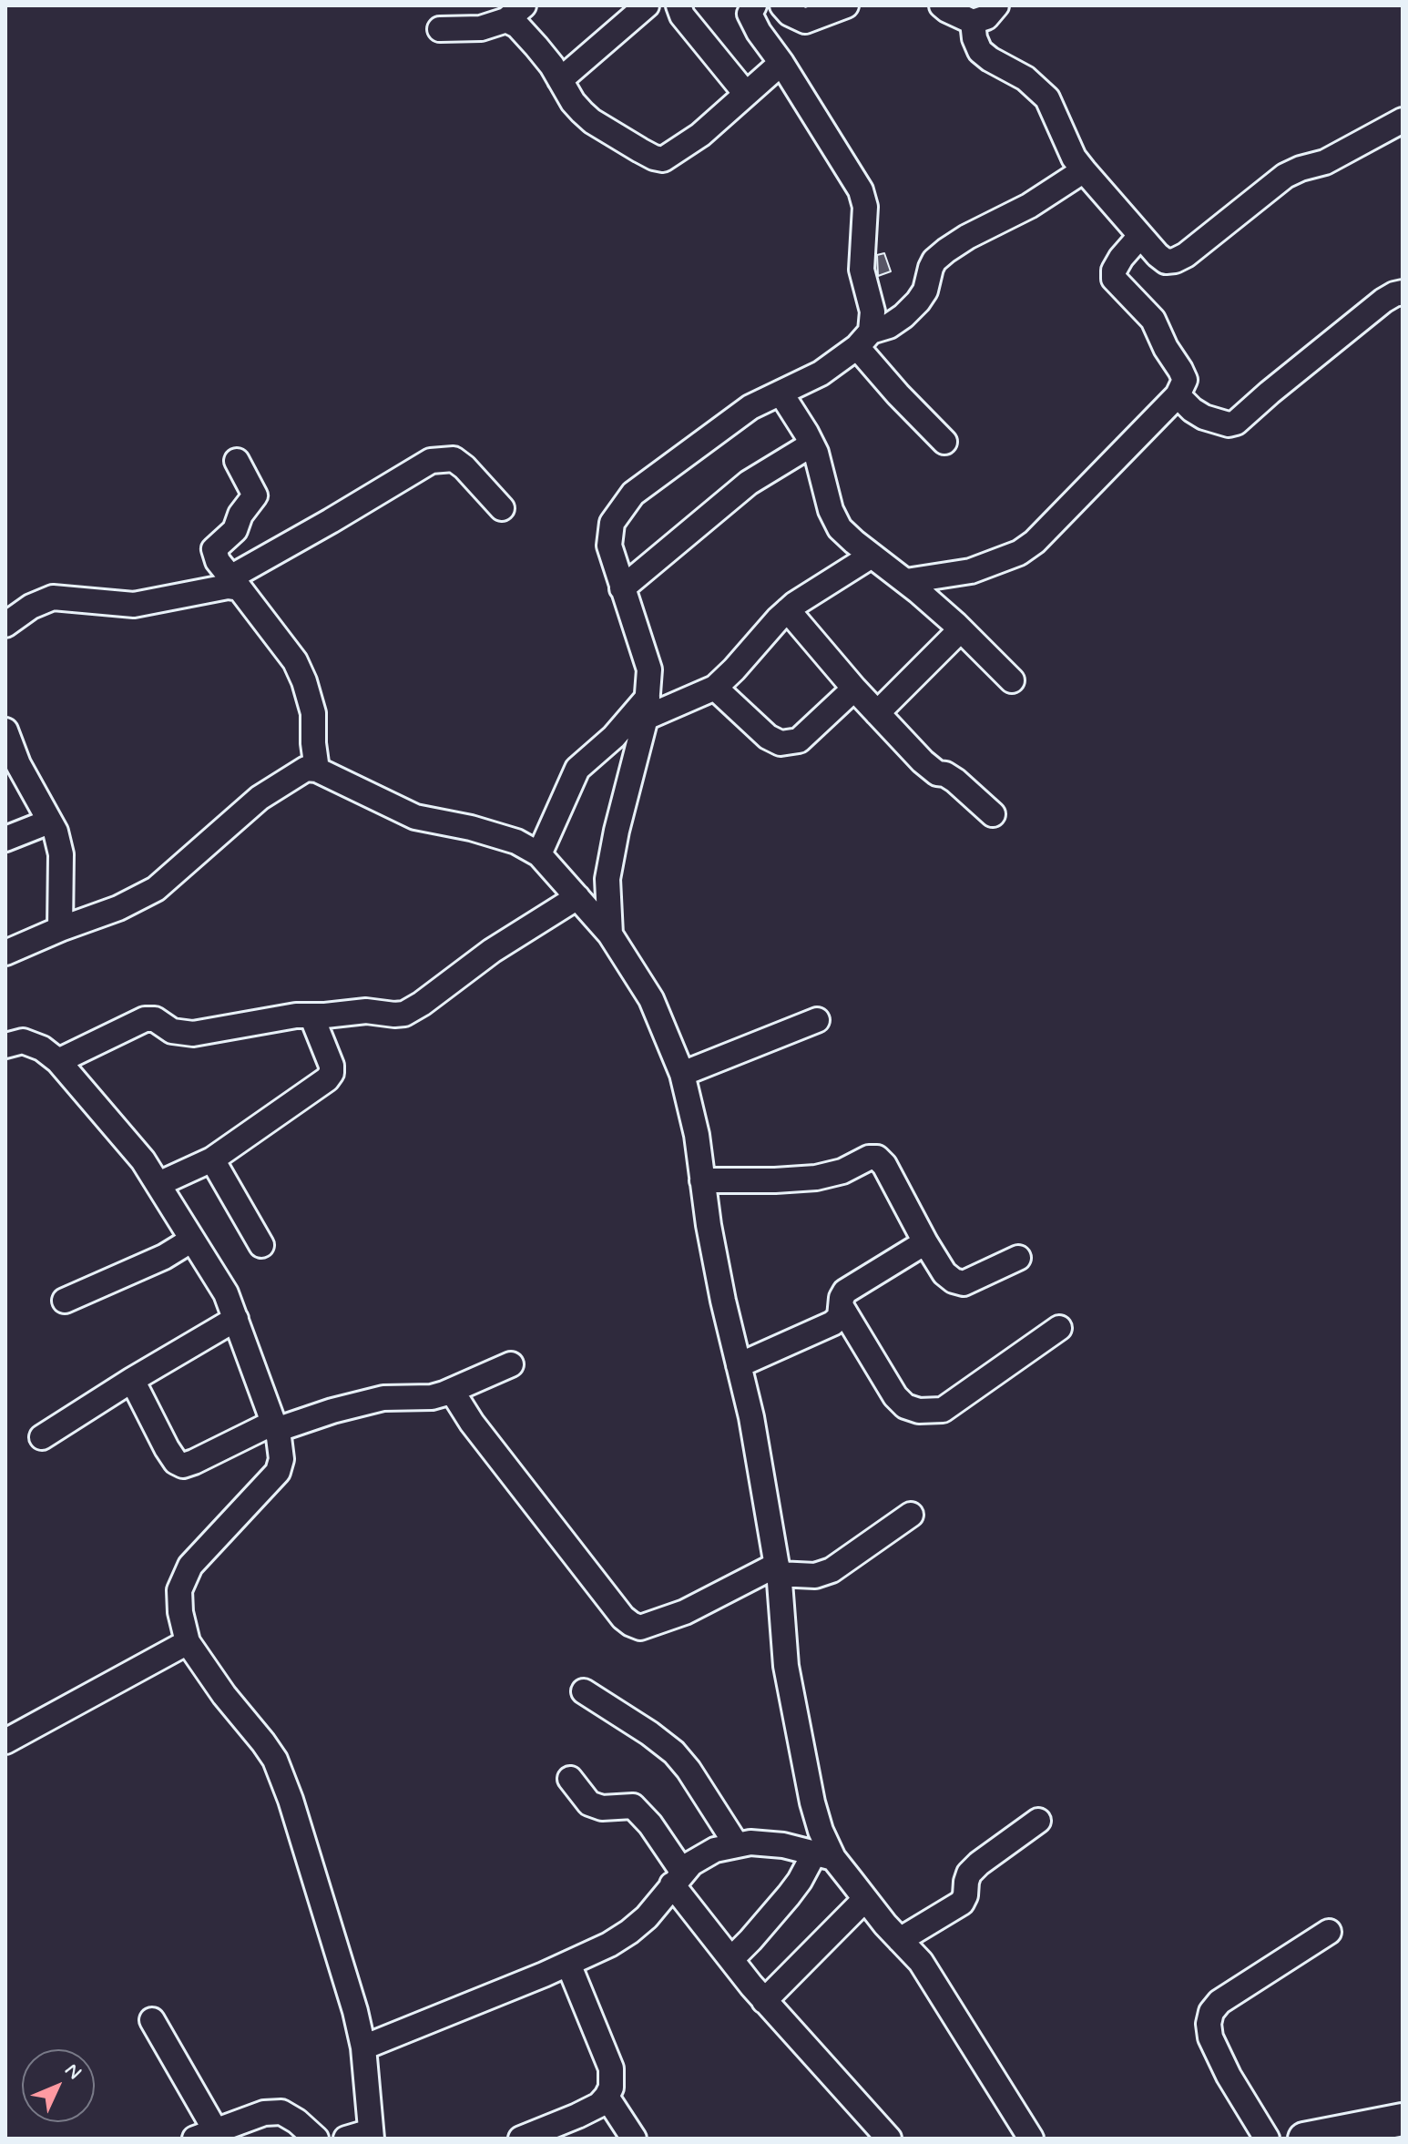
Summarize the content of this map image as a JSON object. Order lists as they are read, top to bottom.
{
  "north": "top right"
}
